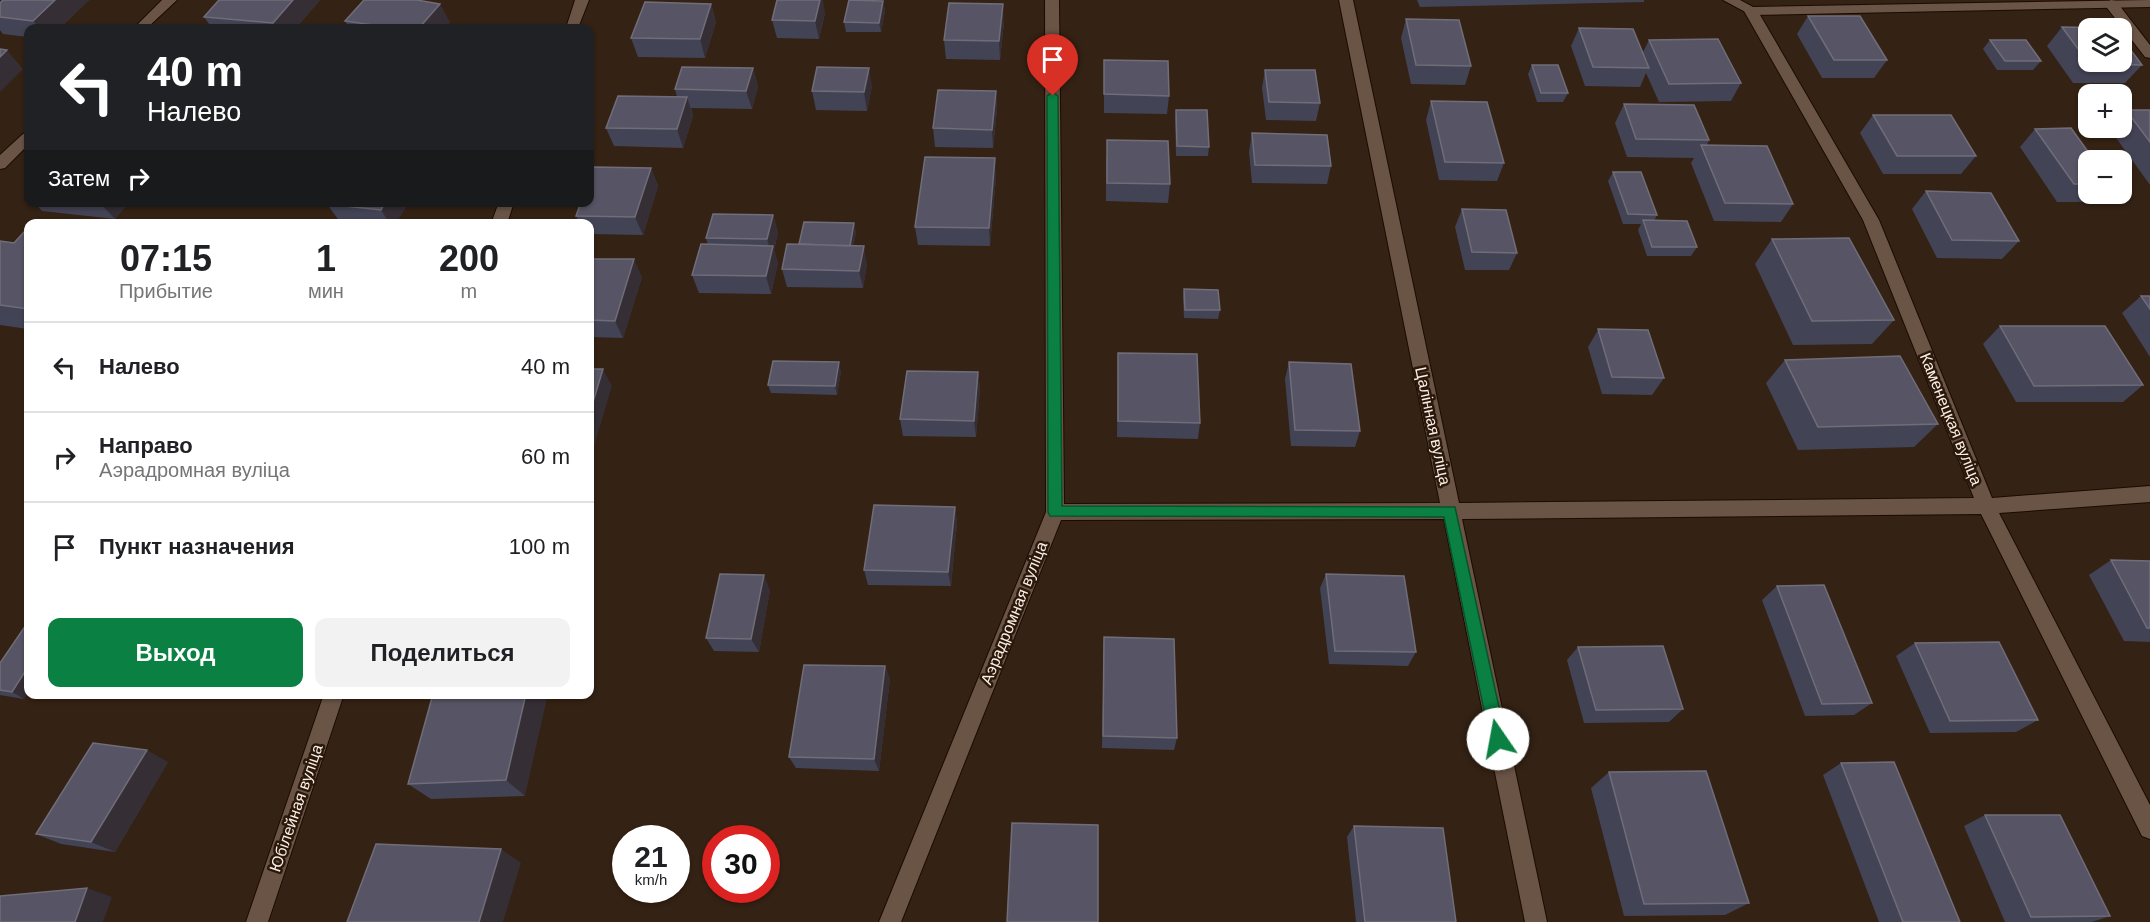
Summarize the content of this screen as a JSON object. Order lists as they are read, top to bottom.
{
  "streets": {
    "street": [
      "Каменецкая вуліца",
      "Цалінная вуліца",
      "Аэрадромная вуліца",
      "Юбілейная вуліца"
    ]
  },
  "page": {
    "map_buttons": ["+", "−"],
    "turn": ["40 m", "Налево"],
    "then": "Затем",
    "eta": [
      "07:15",
      "Прибытие",
      "1",
      "мин",
      "200",
      "m"
    ],
    "list": [
      {
        "name": "Налево",
        "value": "40 m"
      },
      {
        "name": "Направо",
        "note": "Аэрадромная вуліца",
        "value": "60 m"
      },
      {
        "name": "Пункт назначения",
        "value": "100 m"
      }
    ],
    "buttons": ["Выход", "Поделиться"],
    "speed": "21 km/h",
    "limit": "30"
  }
}
